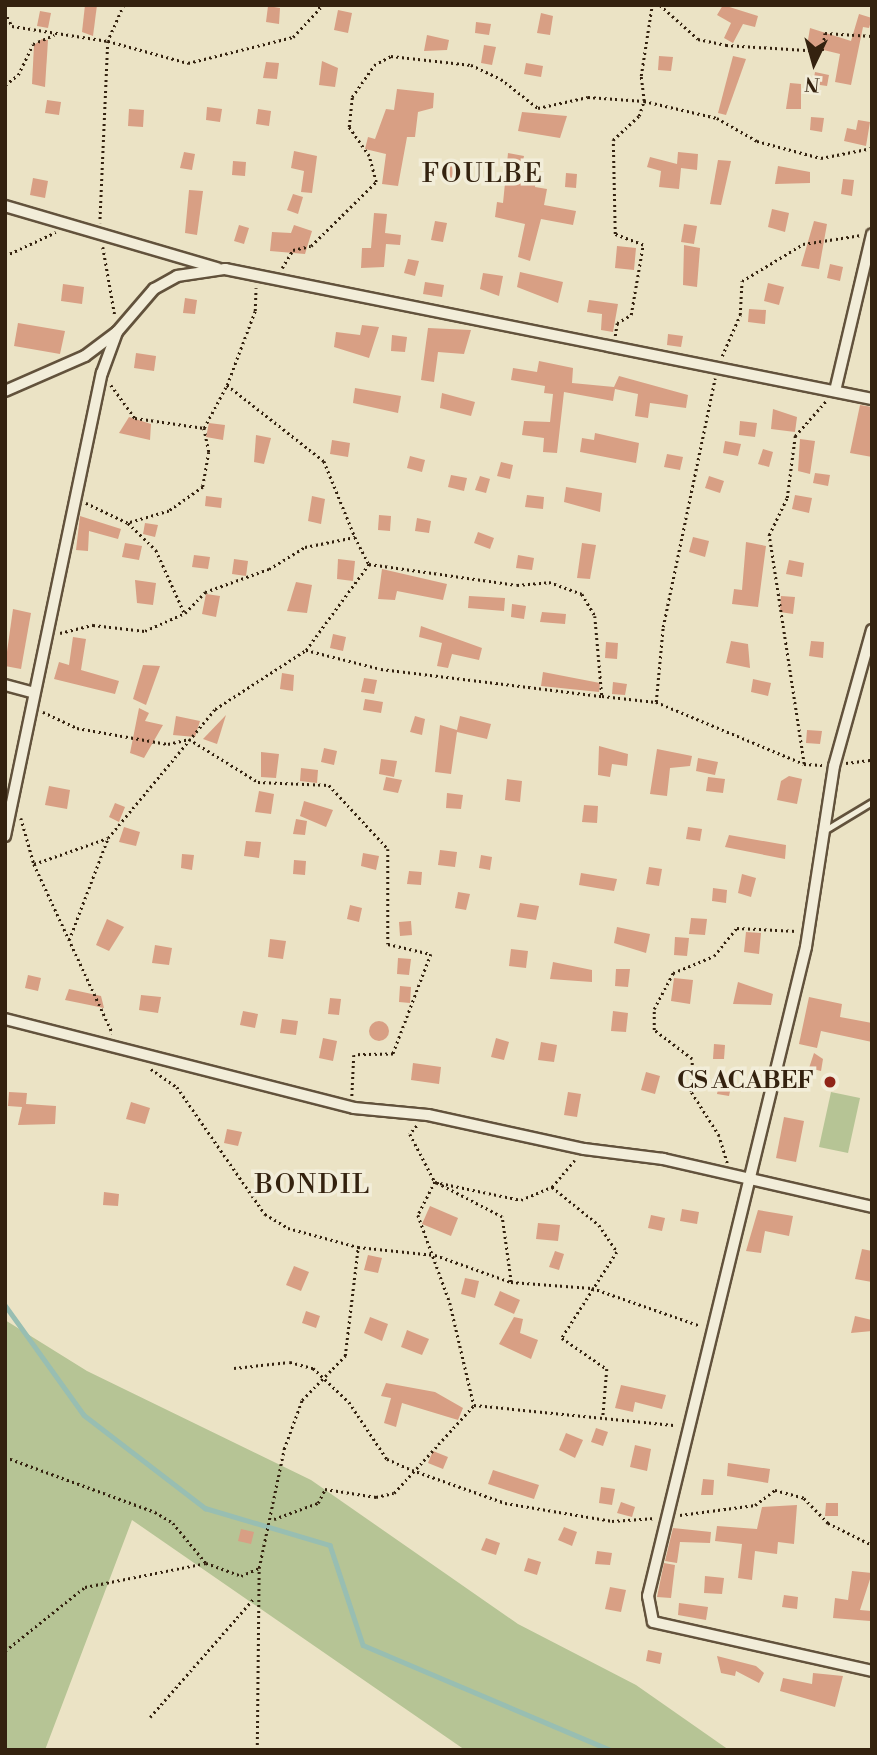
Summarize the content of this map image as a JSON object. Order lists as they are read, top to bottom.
{
  "districts": ["FOULBE", "BONDIL"],
  "places": ["CS ACABEF"],
  "north": "bottom"
}
